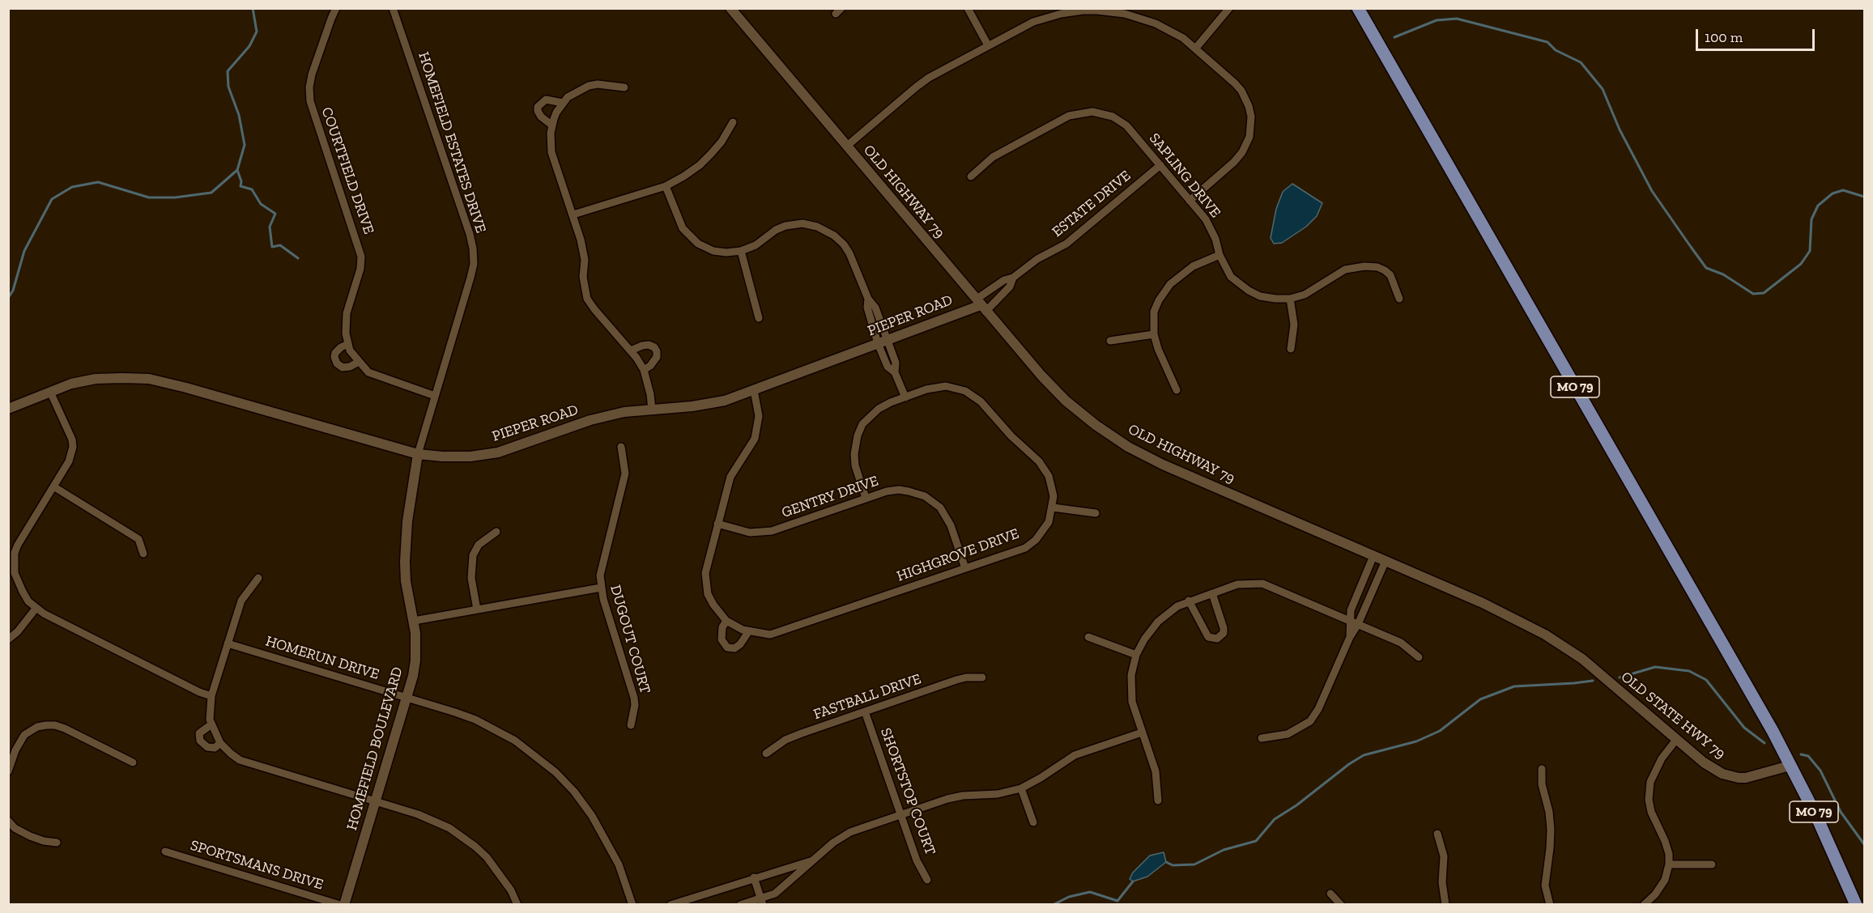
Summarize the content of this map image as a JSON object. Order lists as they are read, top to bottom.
{
  "streets": {
    "main road": ["MO 79"],
    "street": [
      "HOMEFIELD ESTATES DRIVE",
      "COURTFIELD DRIVE",
      "SAPLING DRIVE",
      "OLD HIGHWAY 79",
      "ESTATE DRIVE",
      "PIEPER ROAD",
      "GENTRY DRIVE",
      "HIGHGROVE DRIVE",
      "DUGOUT COURT",
      "HOMERUN DRIVE",
      "FASTBALL DRIVE",
      "OLD STATE HWY 79",
      "HOMEFIELD BOULEVARD",
      "SHORTSTOP COURT",
      "SPORTSMANS DRIVE"
    ]
  },
  "crossings": [
    ["HOMEFIELD ESTATES DRIVE", "COURTFIELD DRIVE"],
    ["HOMEFIELD ESTATES DRIVE", "PIEPER ROAD"],
    ["HOMEFIELD ESTATES DRIVE", "HOMEFIELD BOULEVARD"],
    ["SAPLING DRIVE", "ESTATE DRIVE"],
    ["OLD HIGHWAY 79", "ESTATE DRIVE"],
    ["OLD HIGHWAY 79", "PIEPER ROAD"],
    ["OLD HIGHWAY 79", "OLD STATE HWY 79"],
    ["ESTATE DRIVE", "PIEPER ROAD"],
    ["PIEPER ROAD", "HIGHGROVE DRIVE"],
    ["PIEPER ROAD", "HOMEFIELD BOULEVARD"],
    ["MO 79", "OLD STATE HWY 79"],
    ["GENTRY DRIVE", "HIGHGROVE DRIVE"],
    ["HOMERUN DRIVE", "HOMEFIELD BOULEVARD"],
    ["FASTBALL DRIVE", "SHORTSTOP COURT"]
  ],
  "scale_bar": "100 m"
}
